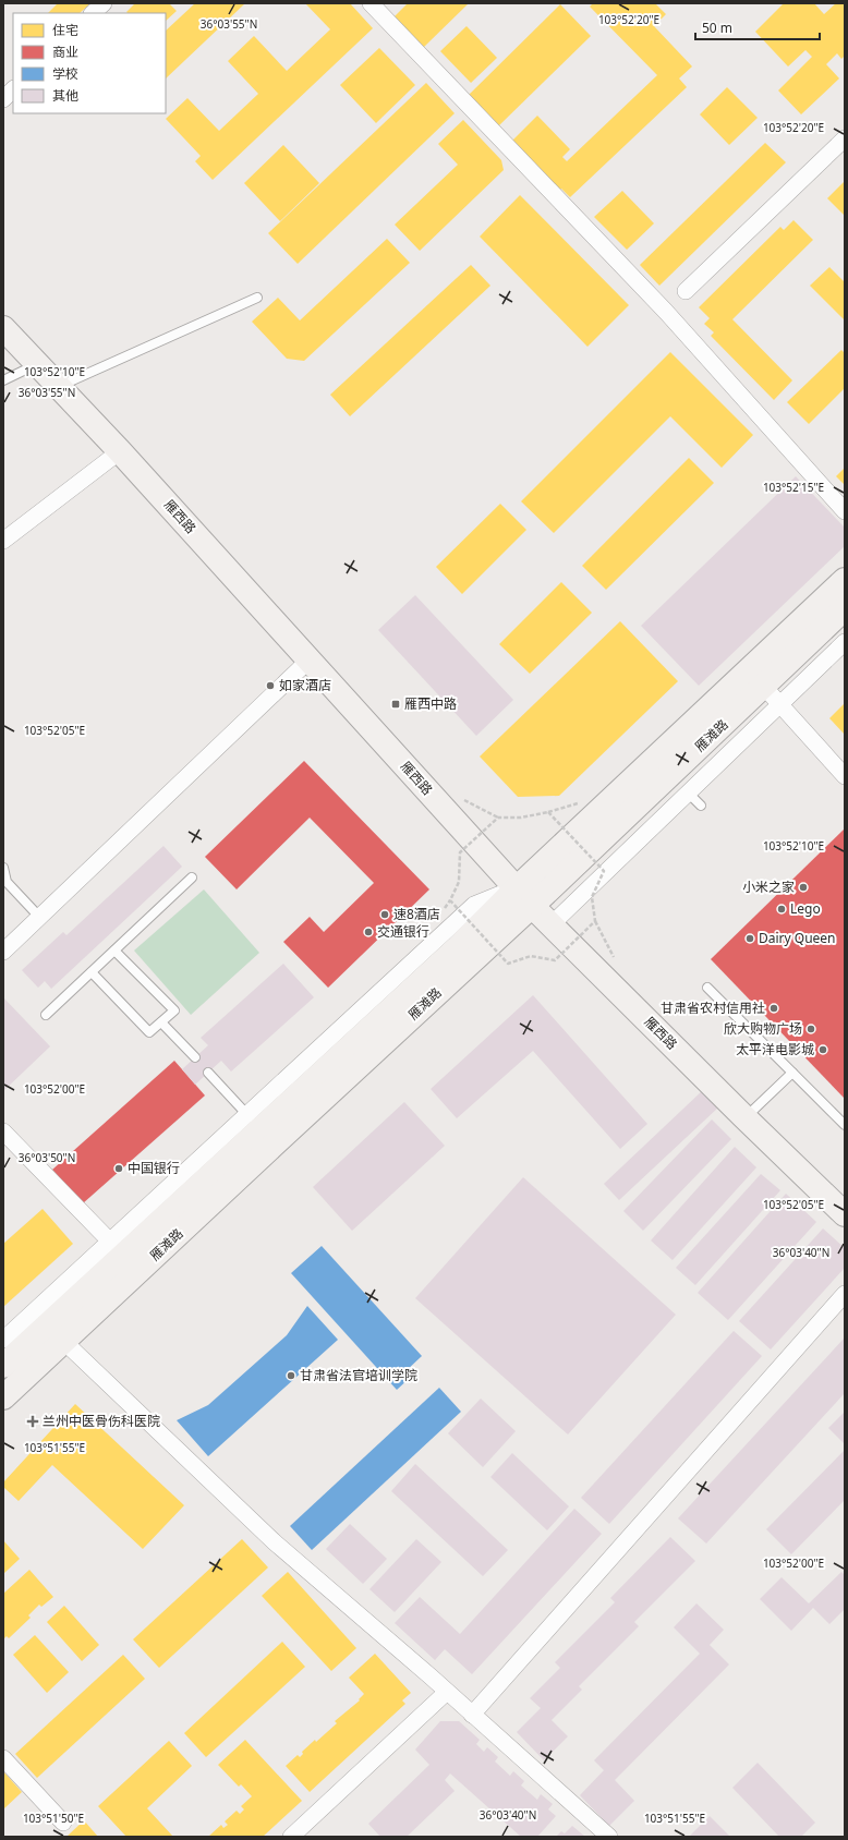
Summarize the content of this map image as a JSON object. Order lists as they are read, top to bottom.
{
  "streets": {
    "main road": ["雁西路", "雁滩路"]
  },
  "crossings": [
    ["雁西路", "雁滩路"]
  ],
  "places": {
    "other": [
      "如家酒店",
      "小米之家",
      "Lego",
      "速8酒店",
      "交通银行",
      "Dairy Queen",
      "甘肃省农村信用社",
      "欣大购物广场",
      "太平洋电影城",
      "中国银行",
      "甘肃省法官培训学院"
    ],
    "transit": ["雁西中路"],
    "health": ["兰州中医骨伤科医院"]
  },
  "legend": [
    "住宅",
    "商业",
    "学校",
    "其他"
  ],
  "scale_bar": "50 m",
  "coordinates": [
    "103°52'20\"E",
    "36°03'55\"N",
    "103°52'10\"E",
    "103°52'15\"E",
    "103°52'05\"E",
    "103°52'00\"E",
    "36°03'50\"N",
    "36°03'40\"N",
    "103°51'55\"E",
    "103°51'50\"E"
  ]
}
